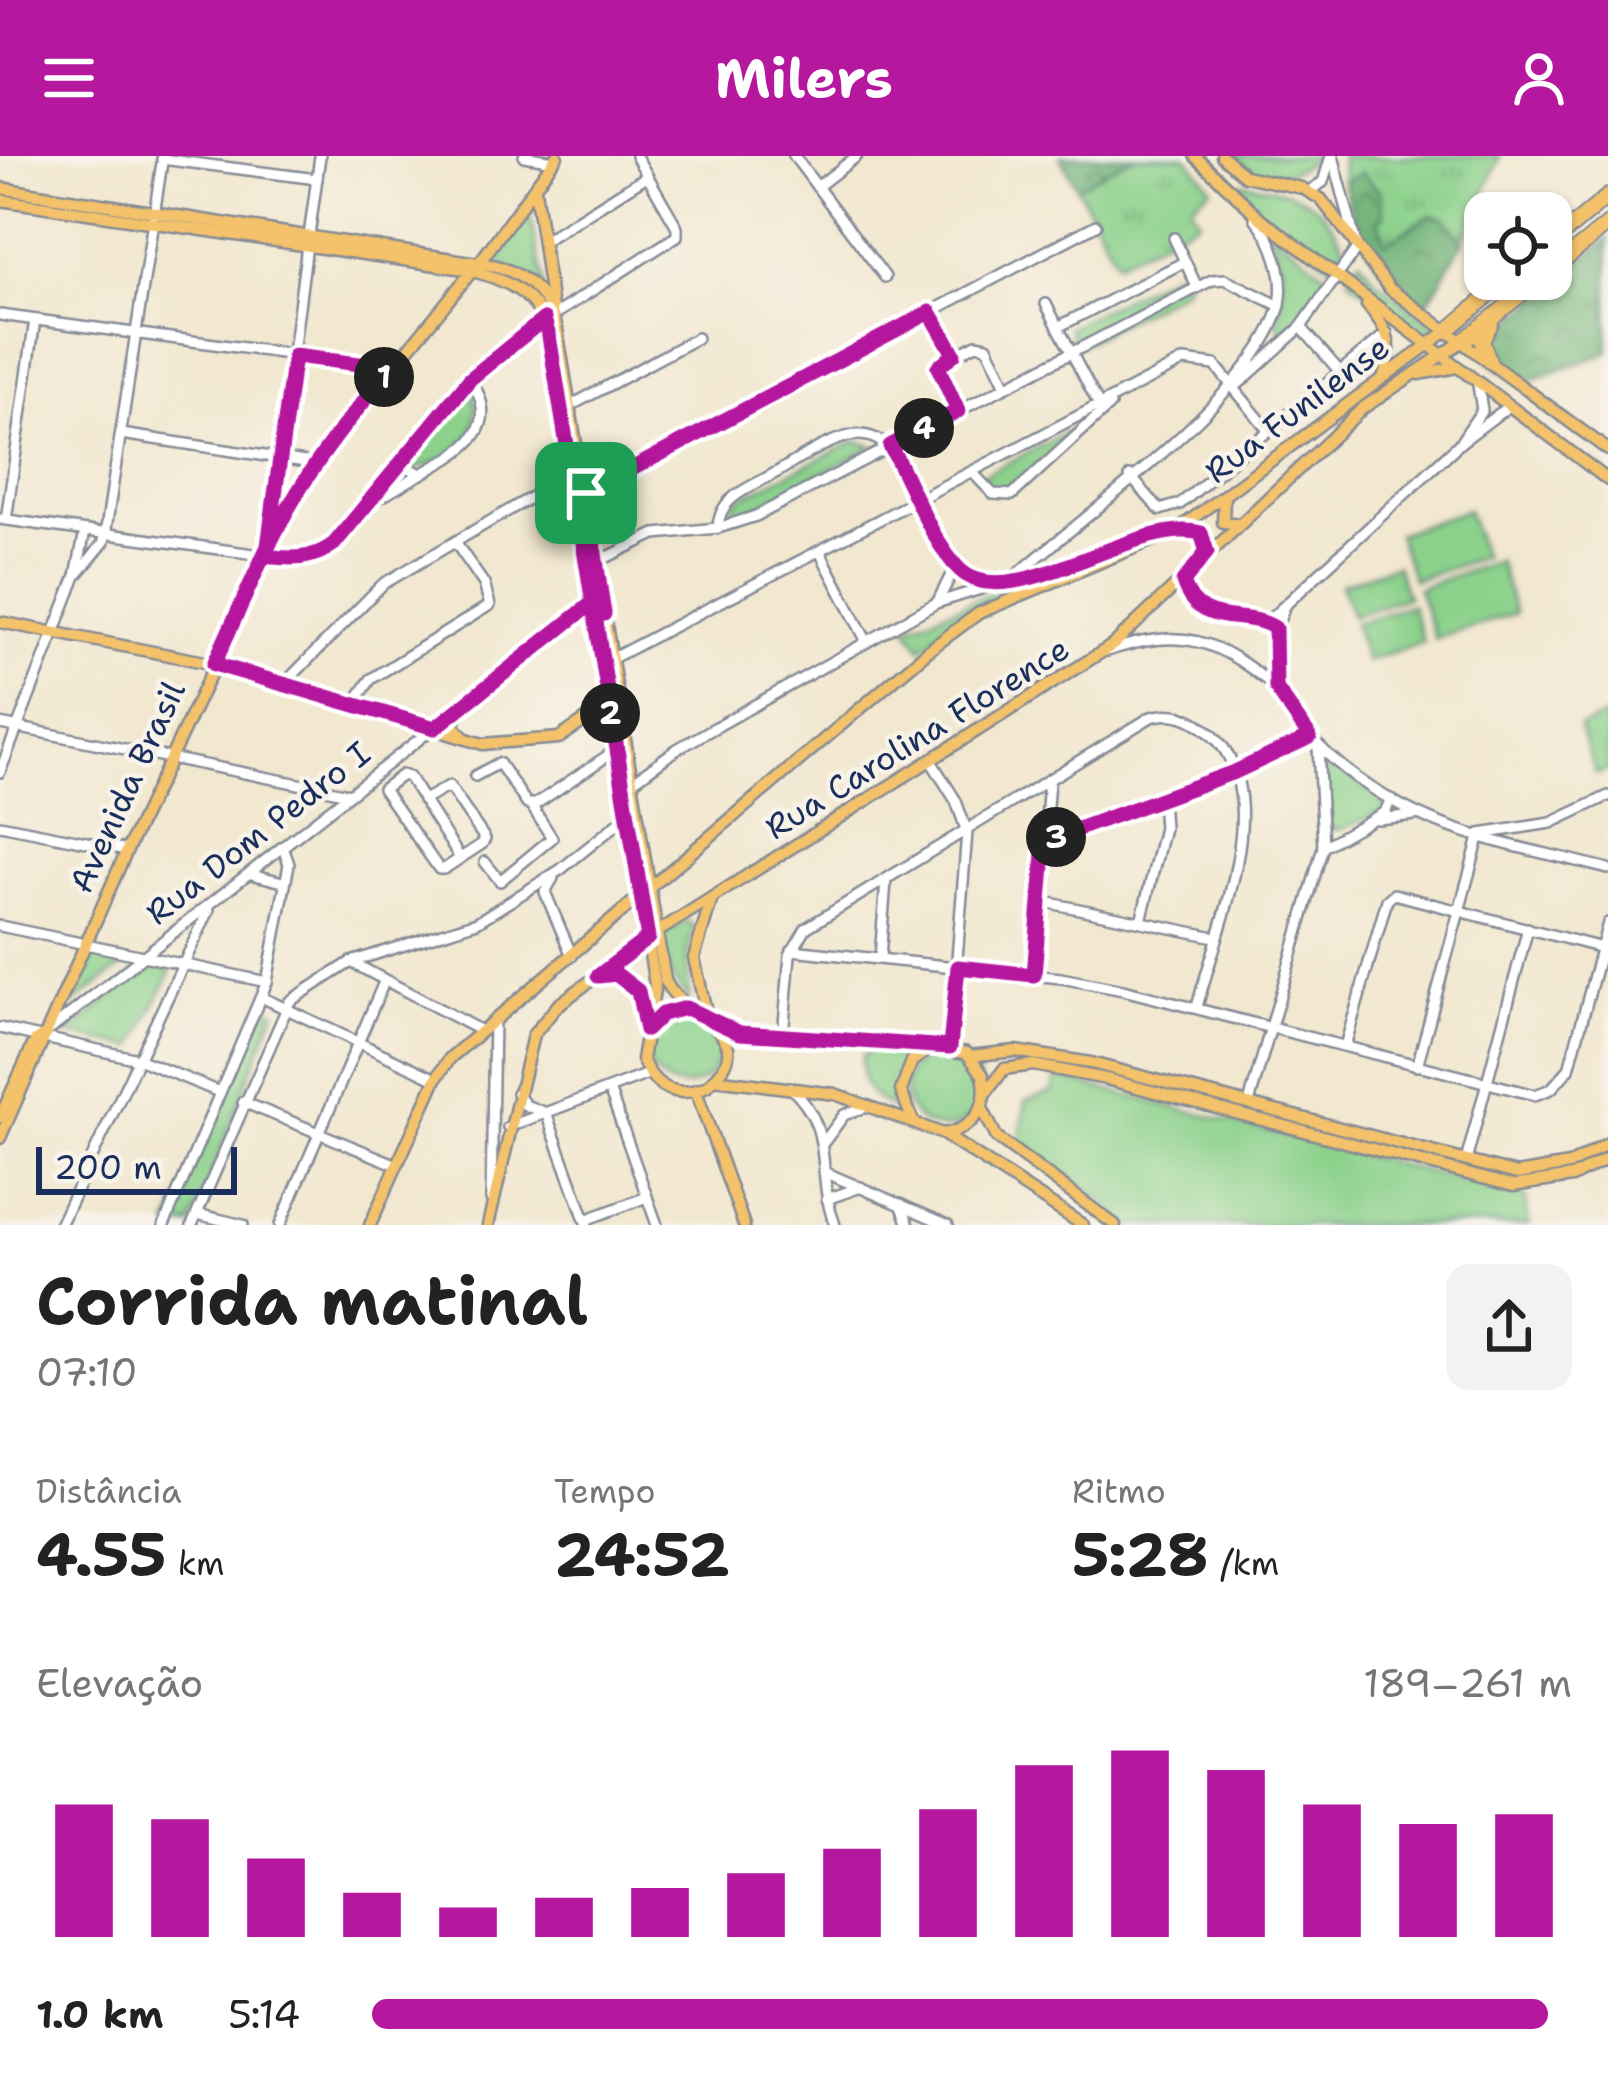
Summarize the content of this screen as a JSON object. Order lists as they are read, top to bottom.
{
  "streets": {
    "main road": ["Rua Funilense", "Rua Carolina Florence", "Avenida Brasil"],
    "street": ["Rua Dom Pedro I"]
  },
  "crossings": [
    ["Avenida Brasil", "Rua Dom Pedro I"]
  ],
  "scale_bar": "200 m",
  "page": {
    "header": "Milers",
    "pins": [
      "1",
      "4",
      "2",
      "3"
    ],
    "scale": "200 m",
    "heading": ["Corrida matinal", "07:10"],
    "stats": [
      ["Distância", "4.55 km"],
      ["Tempo", "24:52"],
      ["Ritmo", "5:28 /km"]
    ],
    "chart": ["Elevação", "189–261 m"],
    "list": [
      {
        "name": "1.0 km",
        "note": "5:14"
      }
    ]
  }
}
